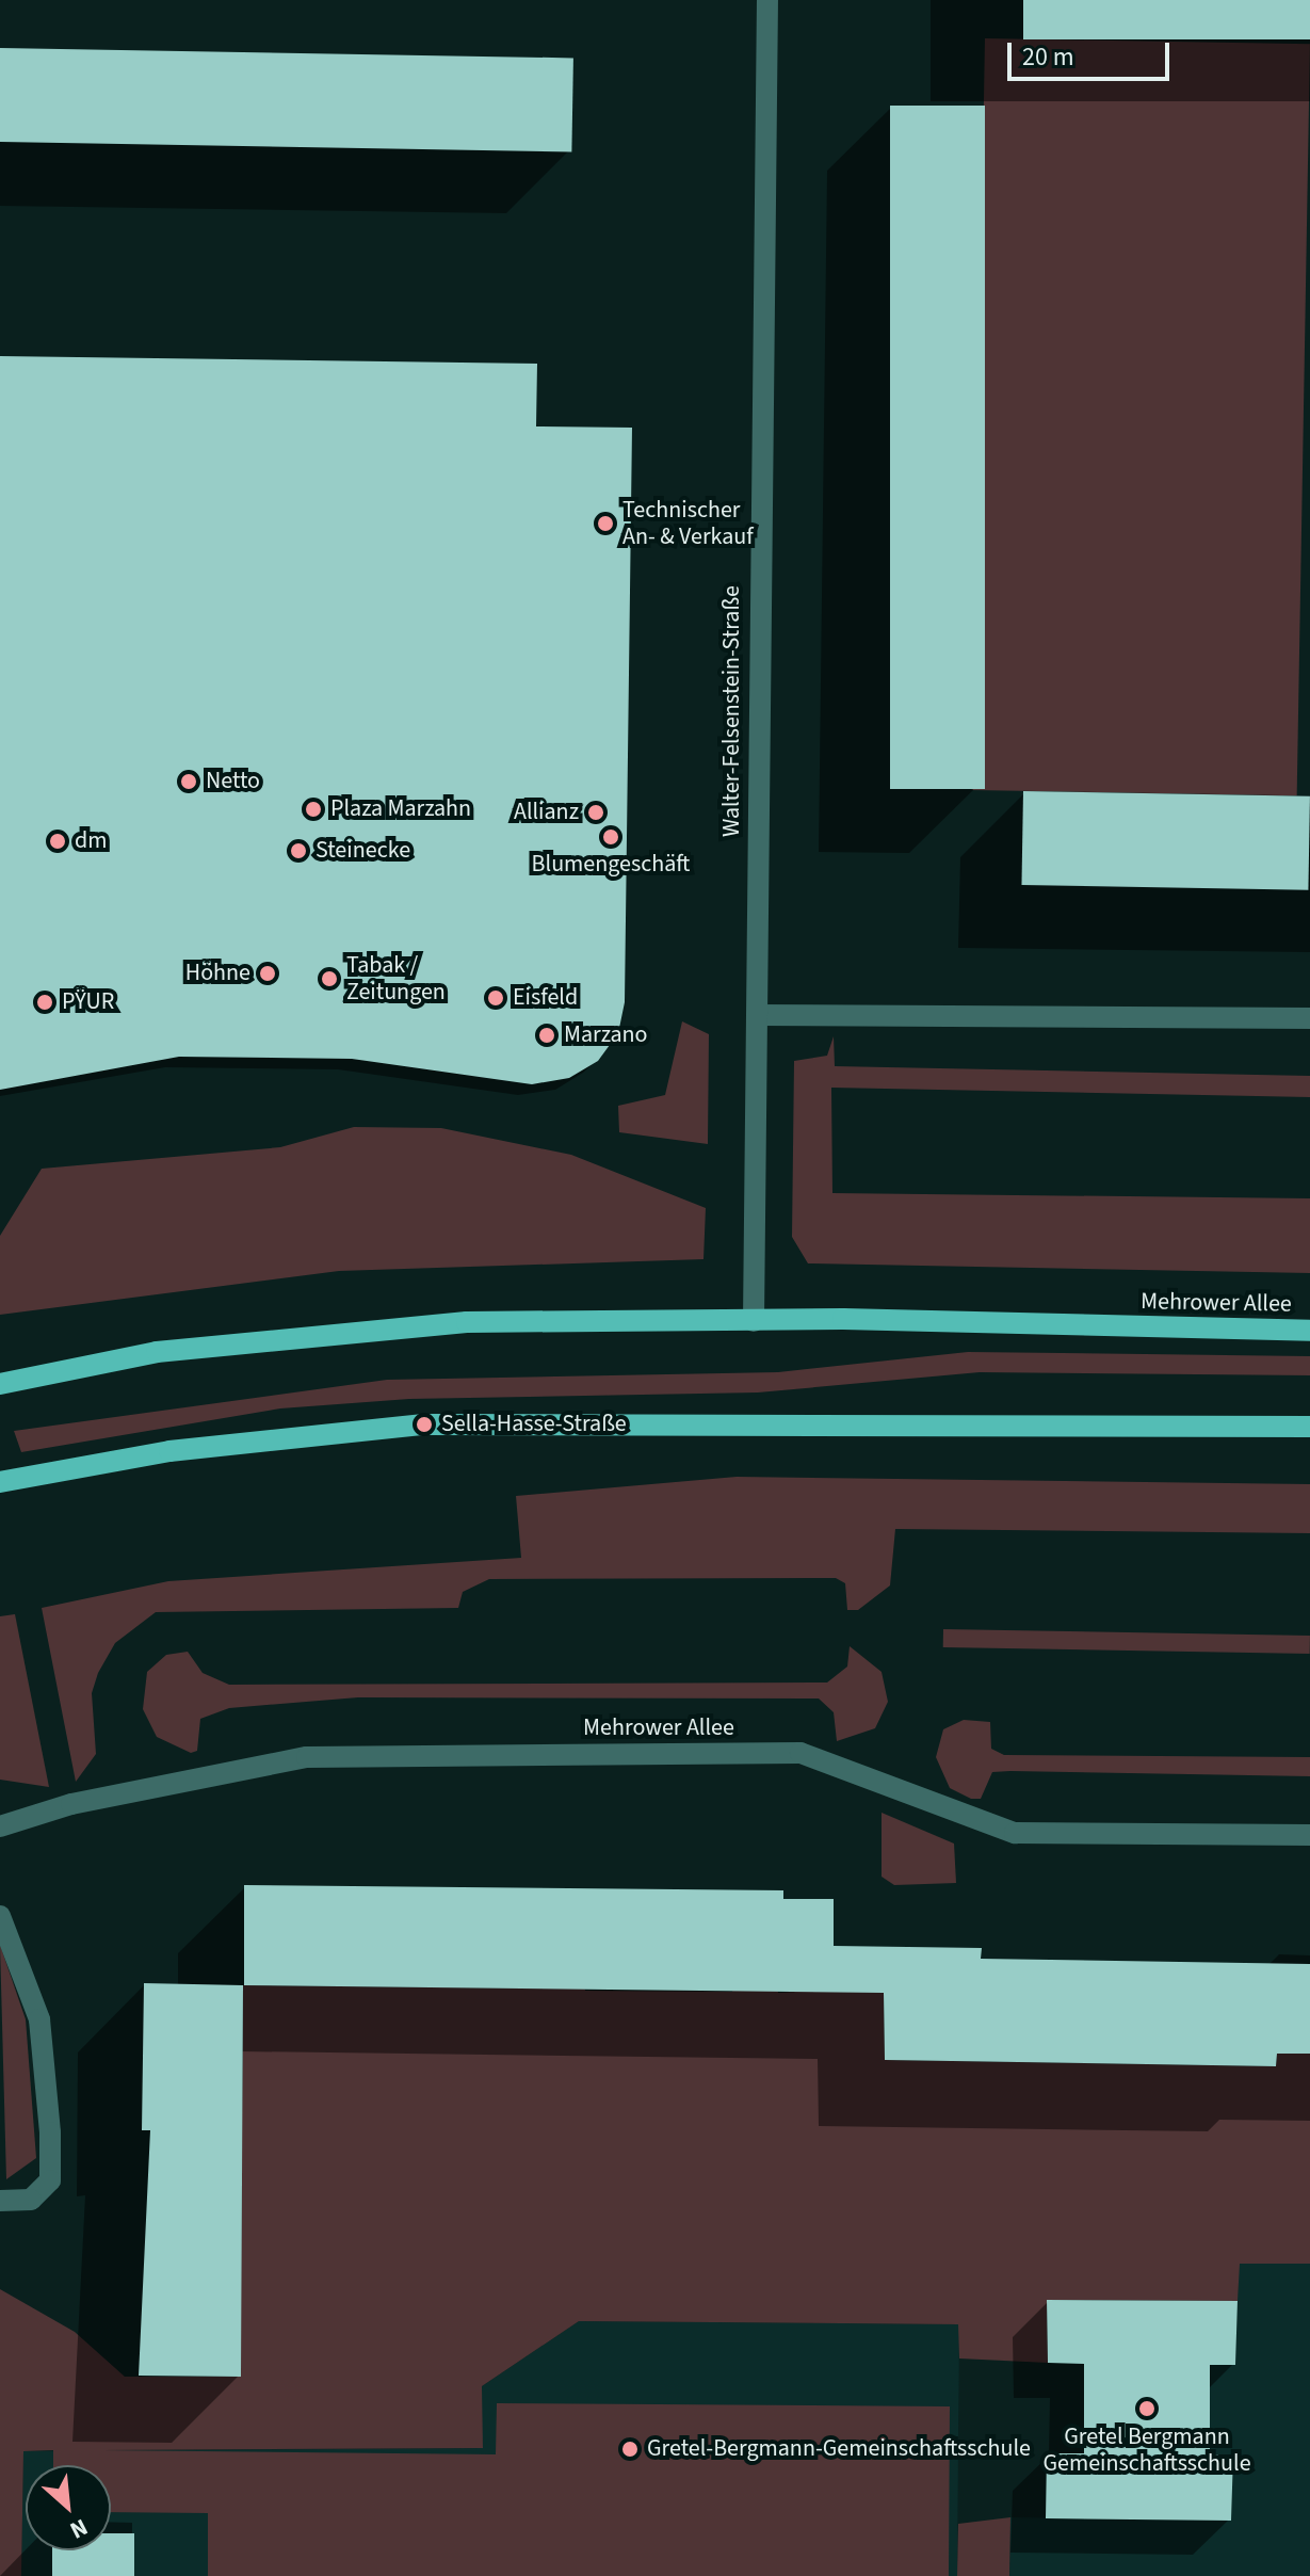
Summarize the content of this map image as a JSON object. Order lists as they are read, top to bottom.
{
  "streets": {
    "main road": ["Mehrower Allee"],
    "street": ["Walter-Felsenstein-Straße"]
  },
  "crossings": [
    ["Walter-Felsenstein-Straße", "Mehrower Allee"]
  ],
  "places": [
    "Technischer An- & Verkauf",
    "Netto",
    "Plaza Marzahn",
    "Allianz",
    "Blumengeschäft",
    "dm",
    "Steinecke",
    "Höhne",
    "Tabak / Zeitungen",
    "Eisfeld",
    "PŸUR",
    "Marzano",
    "Sella-Hasse-Straße",
    "Gretel Bergmann Gemeinschaftsschule",
    "Gretel-Bergmann-Gemeinschaftsschule"
  ],
  "scale_bar": "20 m",
  "north": "bottom right"
}
